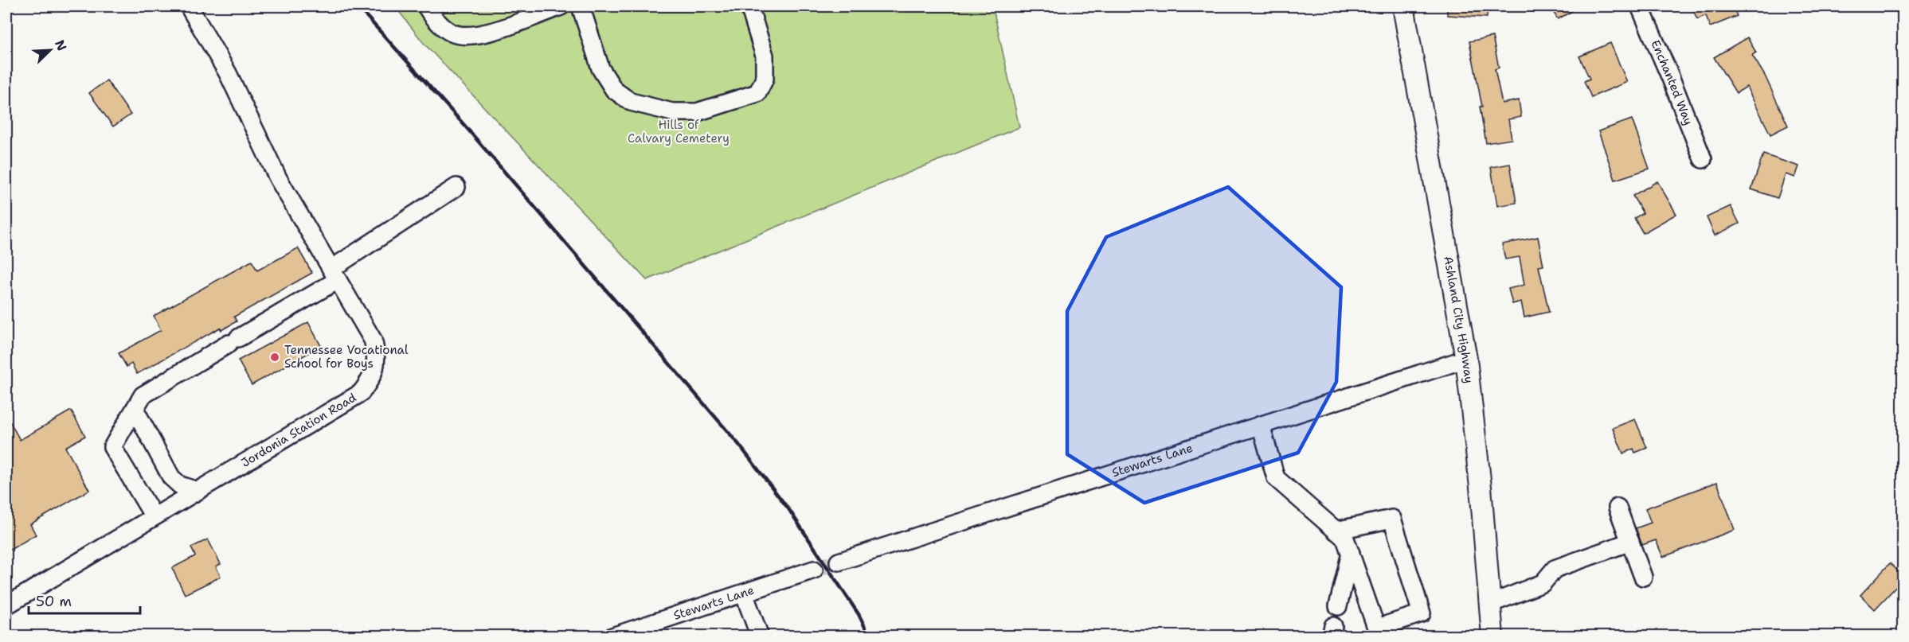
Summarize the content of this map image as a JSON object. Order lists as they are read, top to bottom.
{
  "streets": {
    "main road": ["Ashland City Highway"],
    "street": ["Enchanted Way", "Jordonia Station Road", "Stewarts Lane"]
  },
  "crossings": [
    ["Ashland City Highway", "Stewarts Lane"]
  ],
  "parks": ["Hills of Calvary Cemetery"],
  "places": ["Tennessee Vocational School for Boys"],
  "scale_bar": "50 m",
  "north": "top right"
}
